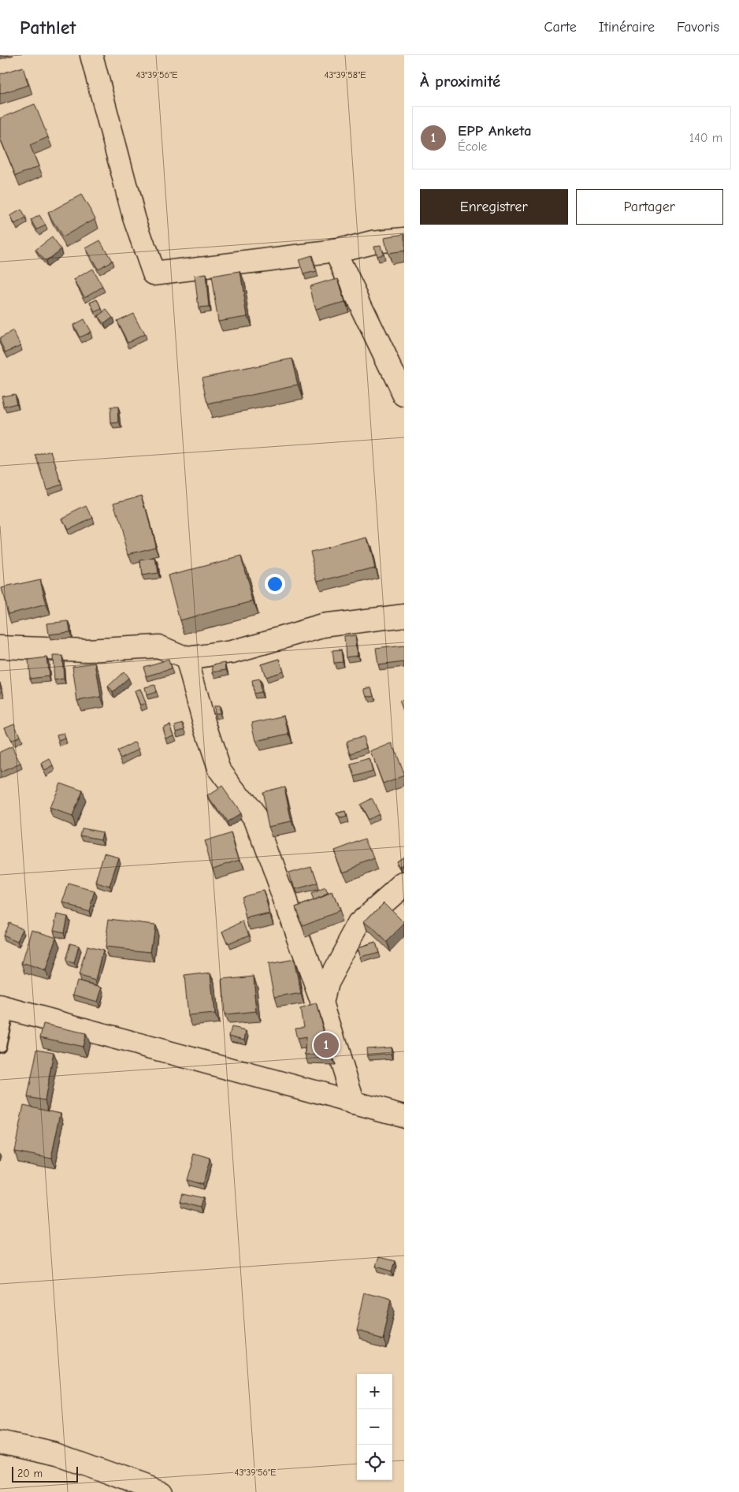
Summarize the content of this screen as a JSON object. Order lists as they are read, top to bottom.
{
  "scale_bar": "20 m",
  "page": {
    "header": "Pathlet",
    "nav": ["Carte", "Itinéraire", "Favoris"],
    "heading": "À proximité",
    "list": [
      {
        "mark": "1",
        "name": "EPP Anketa",
        "note": "École",
        "value": "140 m"
      }
    ],
    "buttons": ["Enregistrer", "Partager"],
    "pins": "1",
    "map_buttons": ["+", "−"],
    "scale": "20 m"
  },
  "coordinates": ["43°39'56\"E", "43°39'58\"E"]
}
